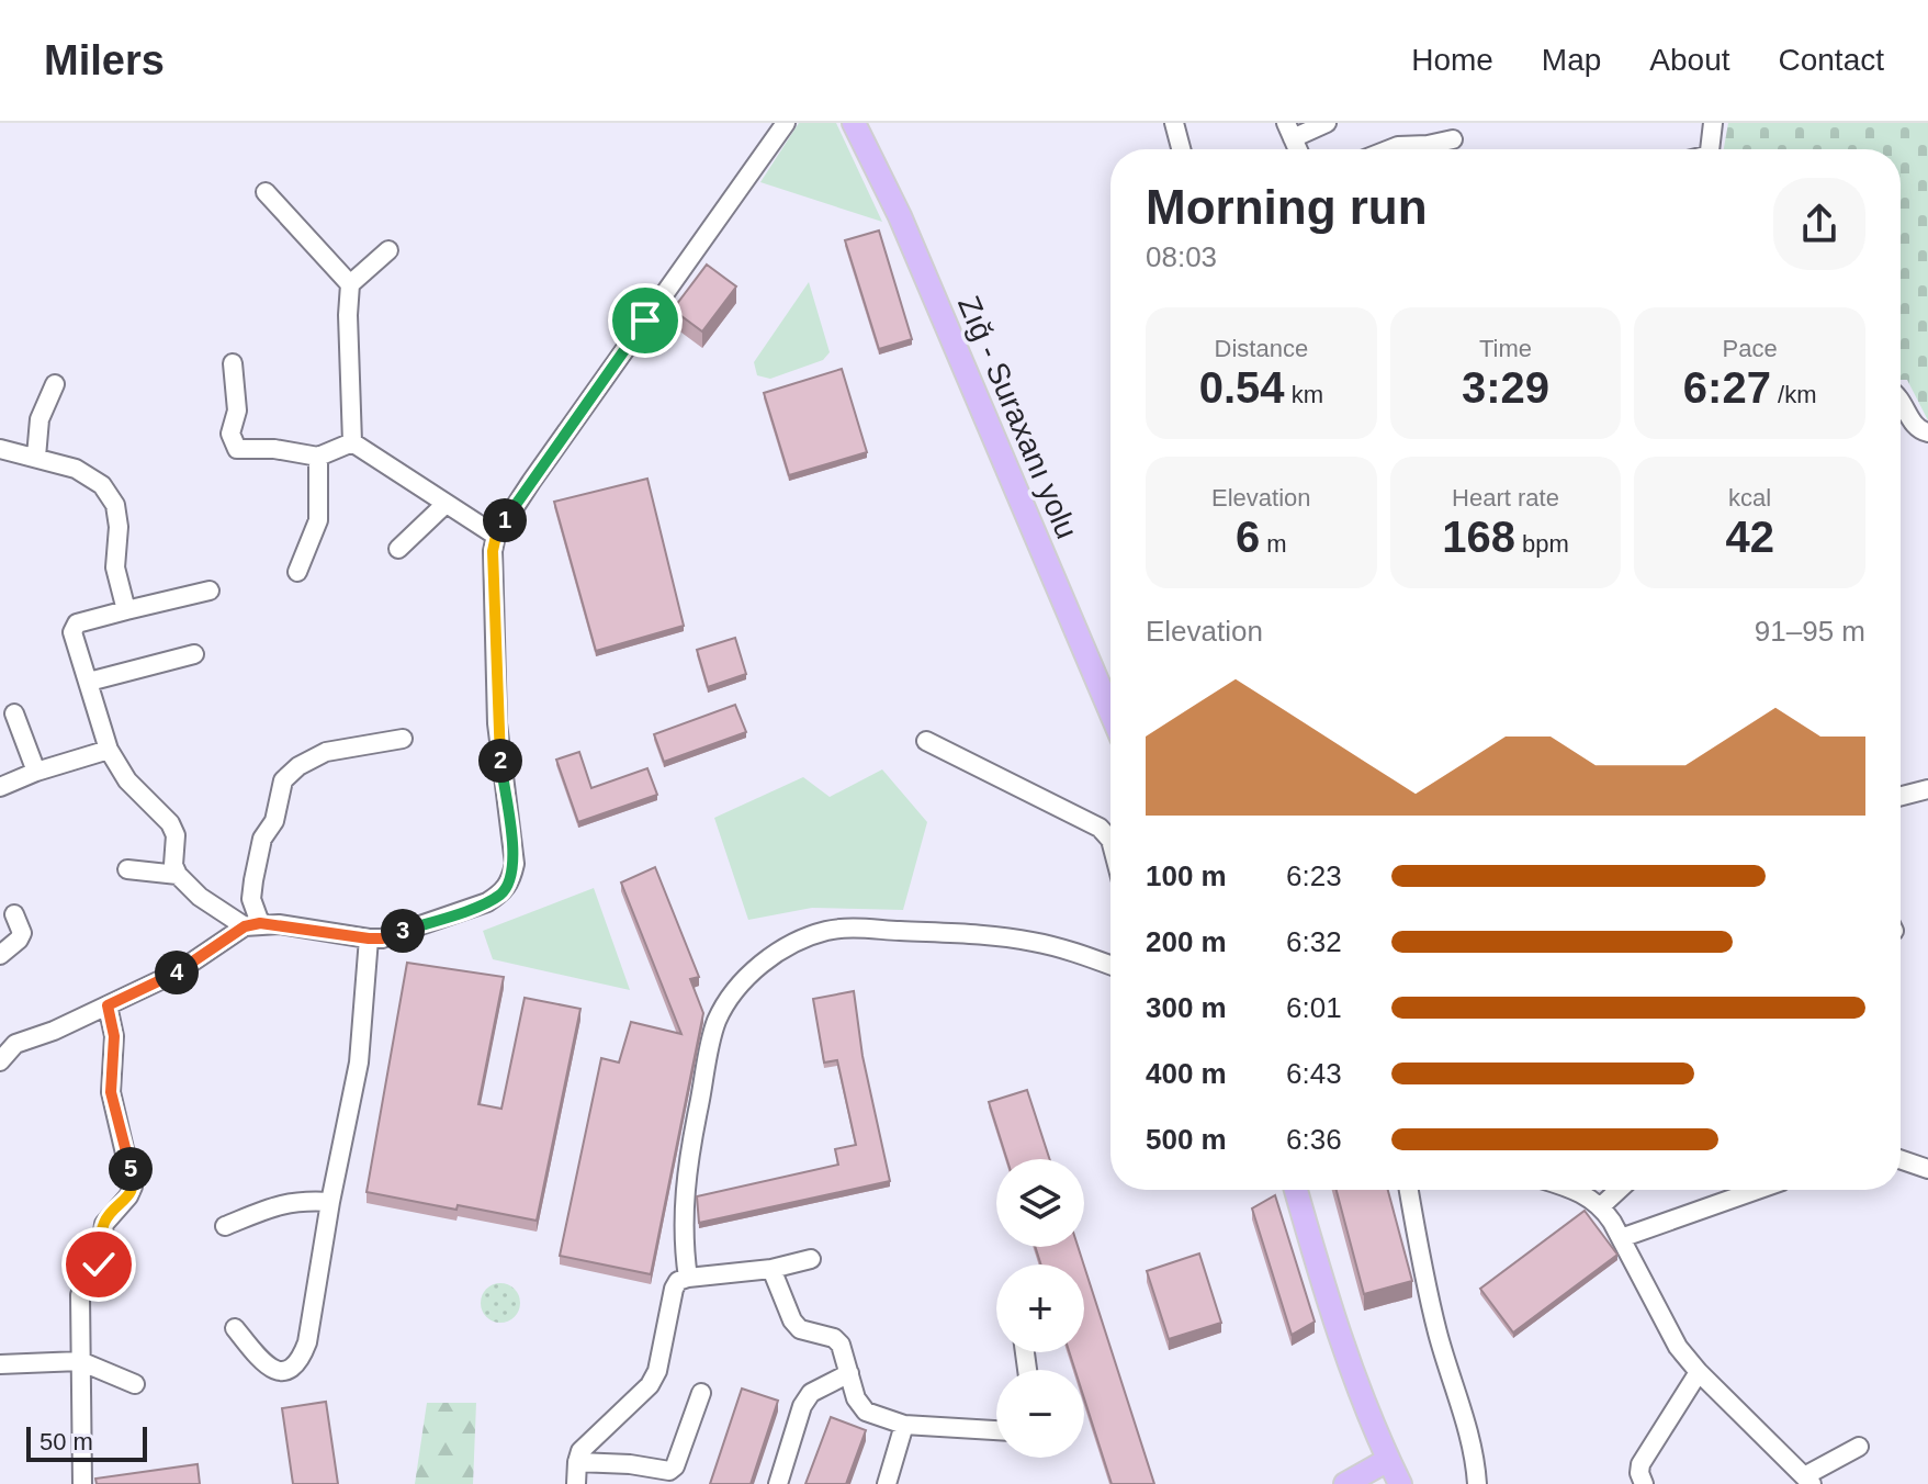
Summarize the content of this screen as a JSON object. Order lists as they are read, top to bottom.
{
  "streets": {
    "main road": ["Zığ - Suraxanı yolu"]
  },
  "scale_bar": "50 m",
  "page": {
    "header": "Milers",
    "nav": [
      "Home",
      "Map",
      "About",
      "Contact"
    ],
    "heading": ["Morning run", "08:03"],
    "stats": [
      ["Distance", "0.54 km"],
      ["Time", "3:29"],
      ["Pace", "6:27 /km"],
      ["Elevation", "6 m"],
      ["Heart rate", "168 bpm"],
      ["kcal", "42"]
    ],
    "pins": [
      "1",
      "2",
      "3",
      "4",
      "5"
    ],
    "chart": ["Elevation", "91–95 m"],
    "list": [
      {
        "name": "100 m",
        "note": "6:23"
      },
      {
        "name": "200 m",
        "note": "6:32"
      },
      {
        "name": "300 m",
        "note": "6:01"
      },
      {
        "name": "400 m",
        "note": "6:43"
      },
      {
        "name": "500 m",
        "note": "6:36"
      }
    ],
    "map_buttons": ["+", "−"],
    "scale": "50 m"
  }
}
